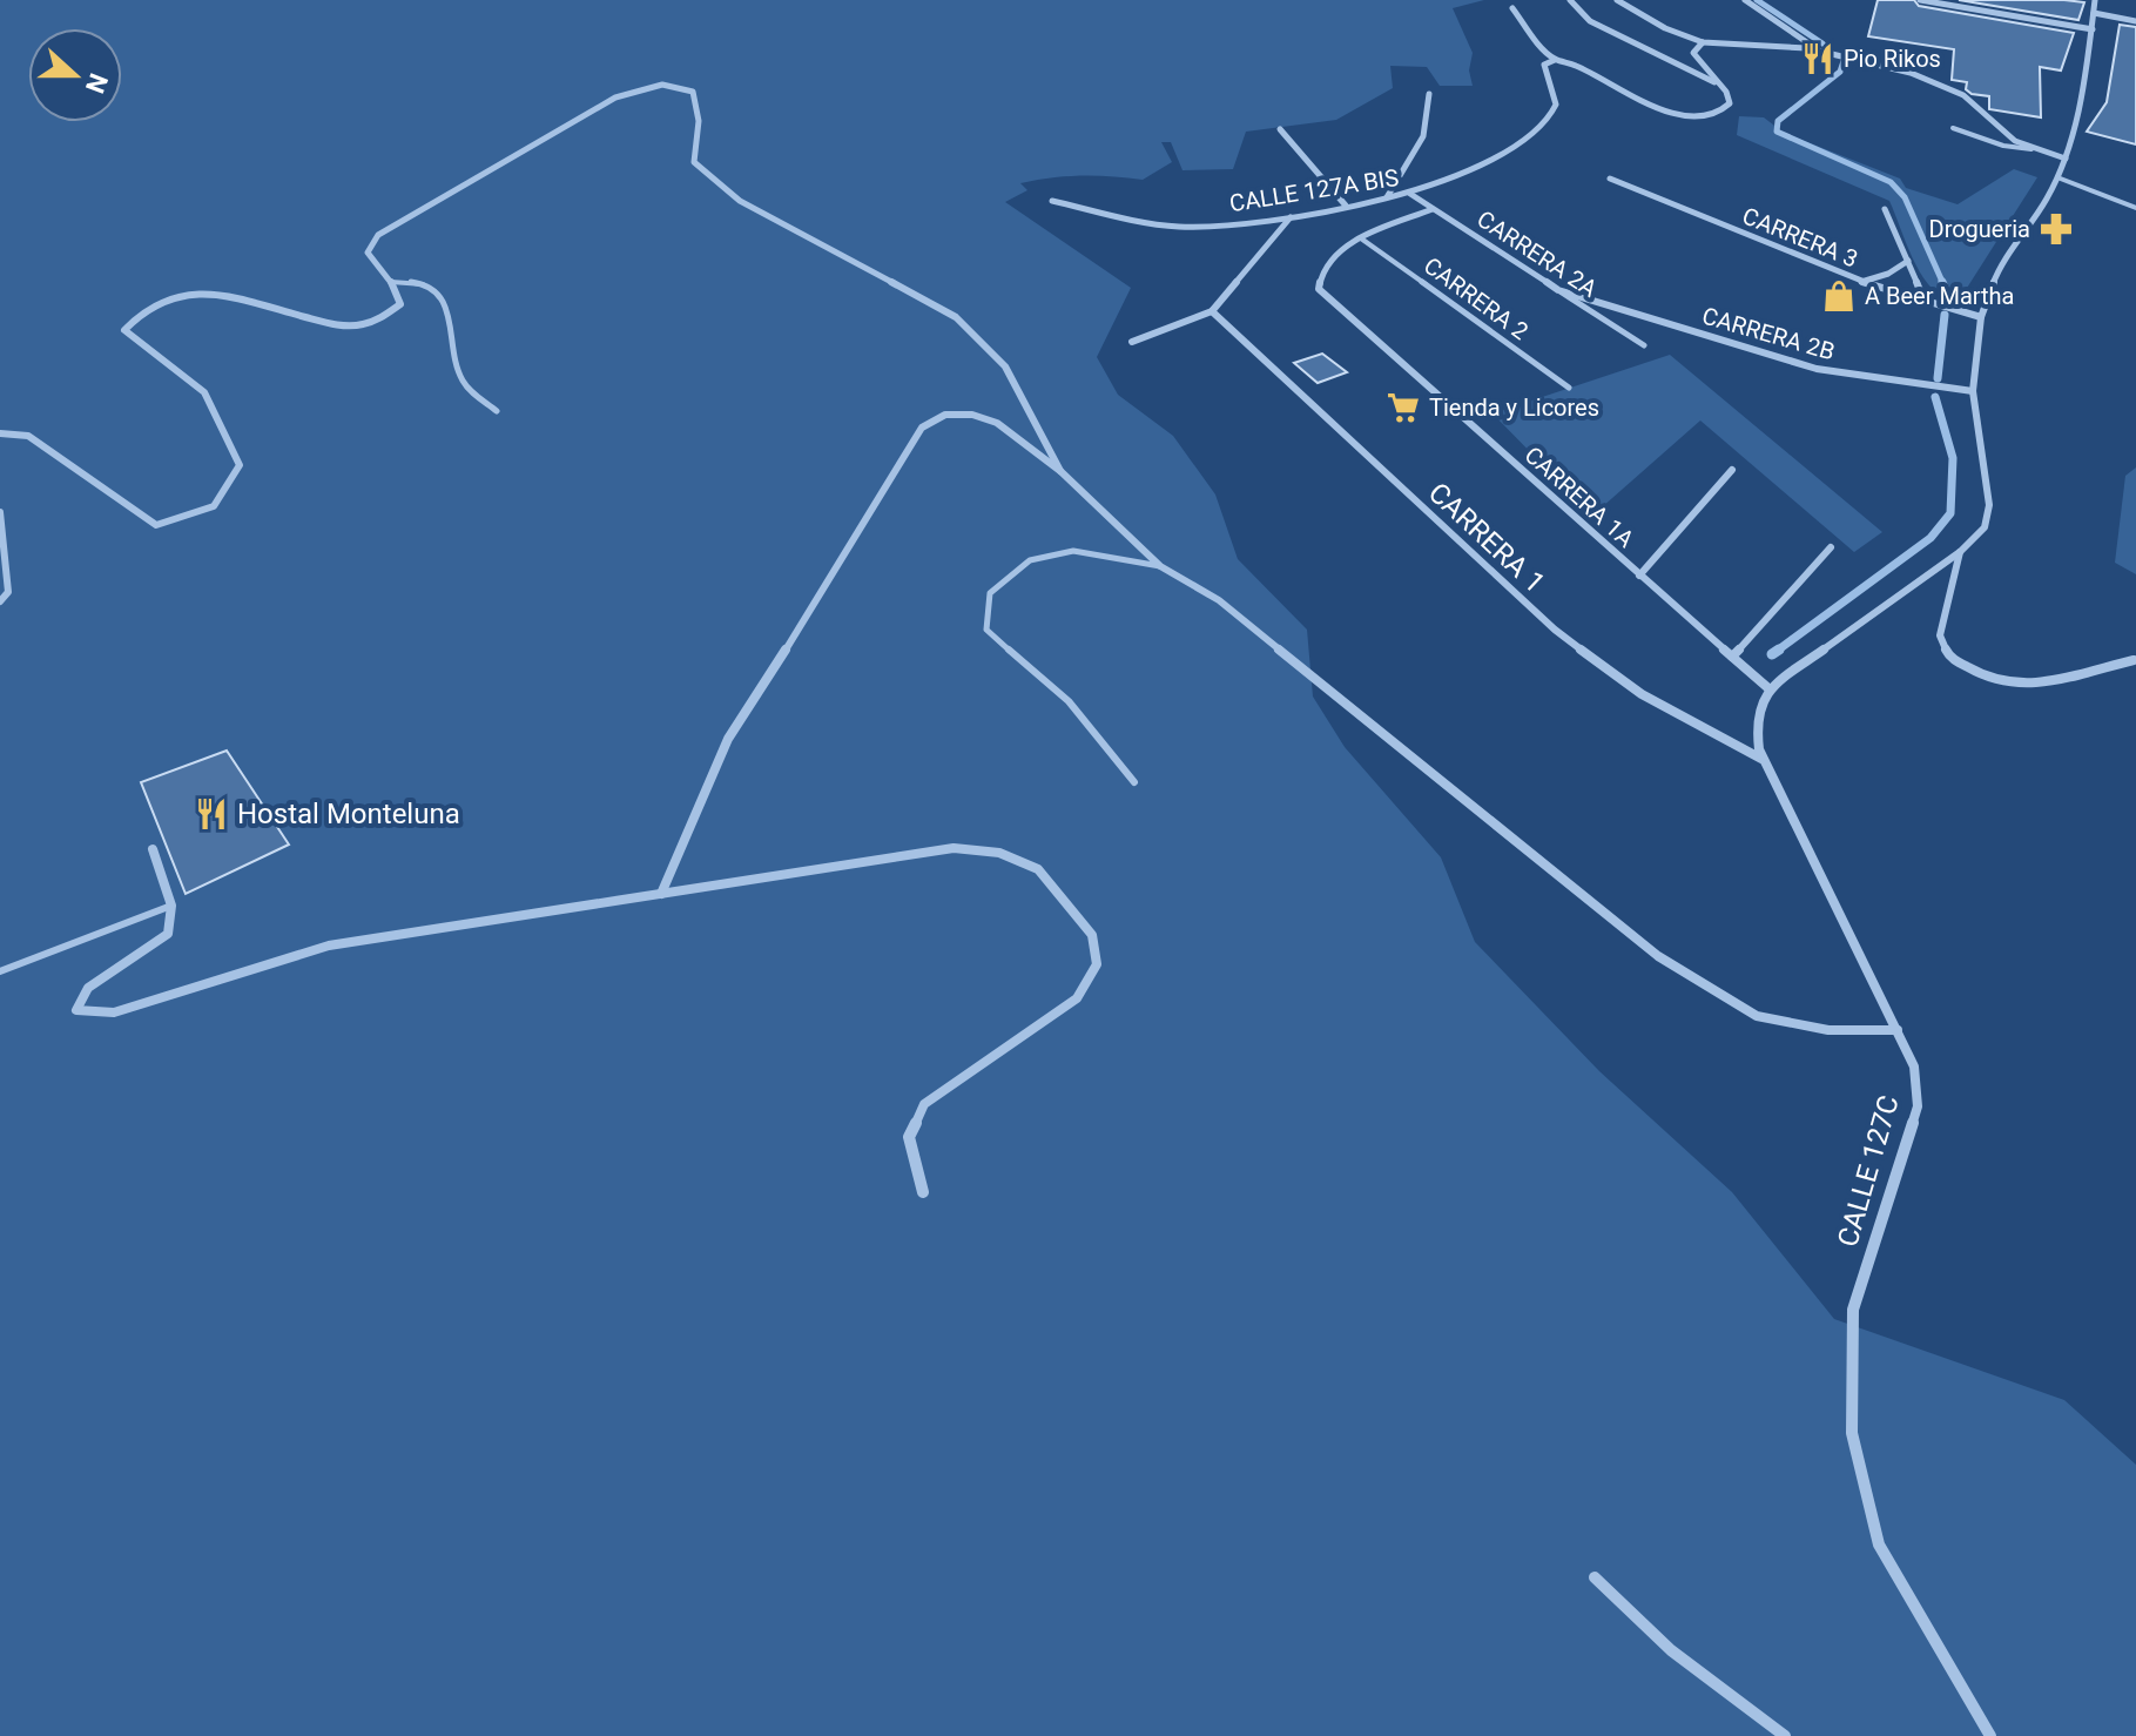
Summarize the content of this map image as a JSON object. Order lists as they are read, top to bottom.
{
  "streets": {
    "street": [
      "CALLE 127A BIS",
      "CARRERA 3",
      "CARRERA 2A",
      "CARRERA 2B",
      "CARRERA 1A",
      "CARRERA 1",
      "CALLE 127C"
    ],
    "lane": ["CARRERA 2"]
  },
  "crossings": [
    ["CALLE 127A BIS", "CARRERA 2A"],
    ["CARRERA 2A", "CARRERA 2B"],
    ["CARRERA 2", "CARRERA 1A"],
    ["CARRERA 1A", "CALLE 127C"],
    ["CARRERA 1", "CALLE 127C"]
  ],
  "places": {
    "restaurant": ["Pio Rikos", "Hostal Monteluna"],
    "pharmacy": ["Drogueria"],
    "shop": ["A Beer Martha"],
    "supermarket": ["Tienda y Licores"]
  },
  "north": "right"
}
